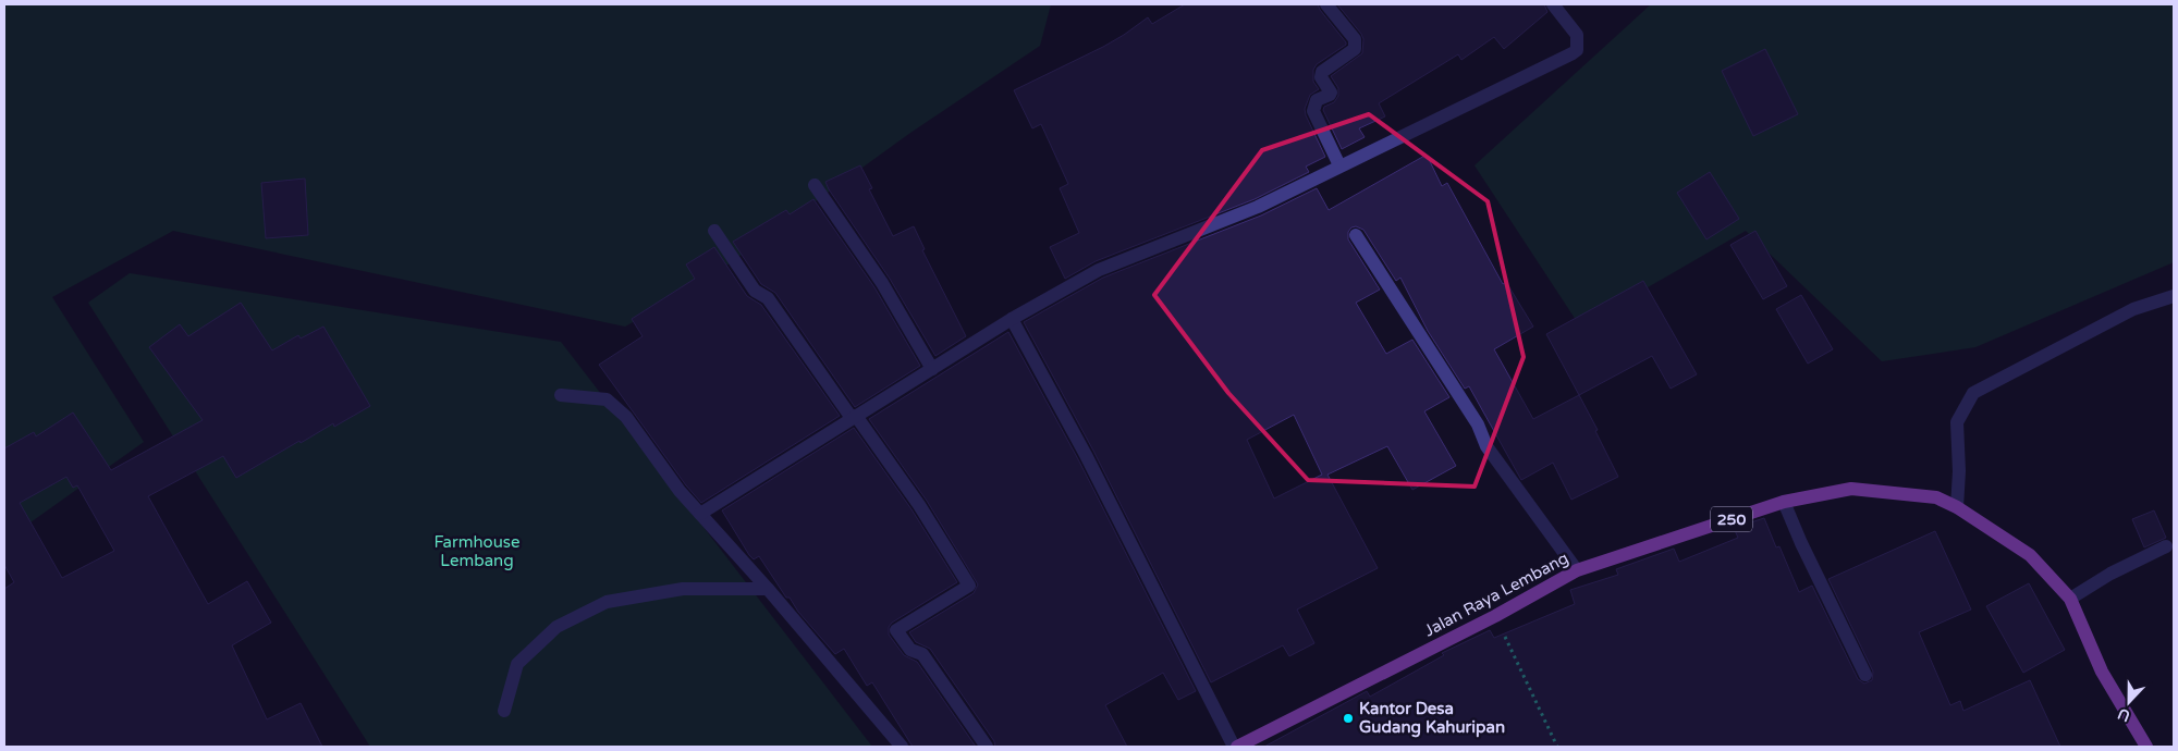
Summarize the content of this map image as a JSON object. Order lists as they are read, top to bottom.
{
  "streets": {
    "main road": ["250", "Jalan Raya Lembang"]
  },
  "parks": ["Farmhouse Lembang"],
  "places": ["Kantor Desa Gudang Kahuripan"],
  "north": "bottom"
}
